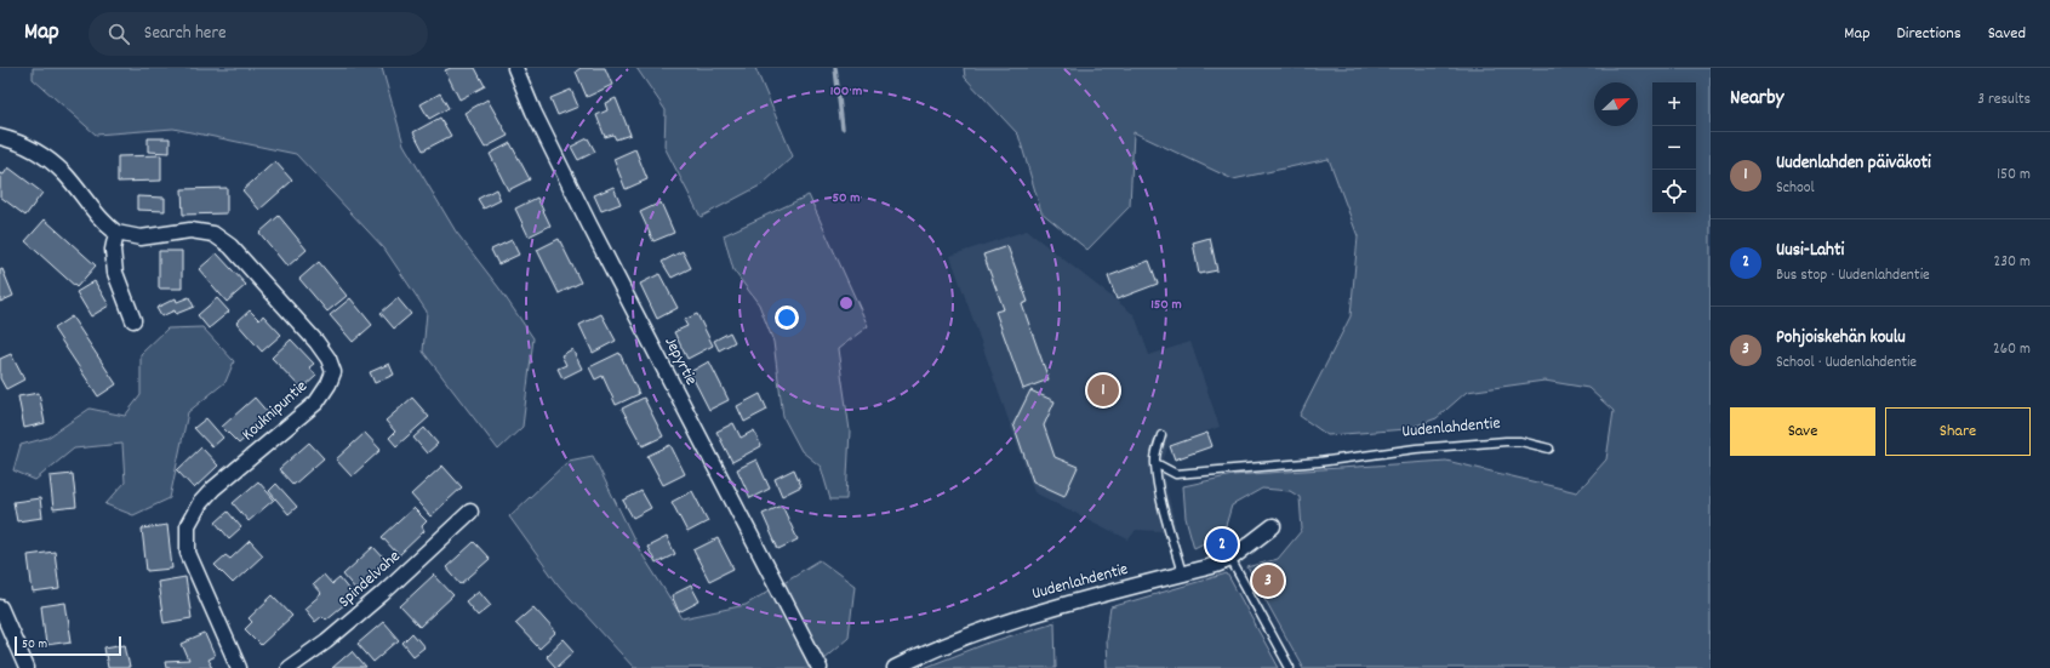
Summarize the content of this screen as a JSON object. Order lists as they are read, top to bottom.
{
  "streets": {
    "street": [
      "Jepyrtie",
      "Kouknipuntie",
      "Uudenlahdentie",
      "Spindelvahe"
    ]
  },
  "scale_bar": "50 m",
  "north": "top right",
  "page": {
    "header": "Map",
    "search": "Search here",
    "nav": ["Map", "Directions", "Saved"],
    "heading": ["Nearby", "3 results"],
    "map_buttons": ["+", "−"],
    "list": [
      {
        "mark": "1",
        "name": "Uudenlahden päiväkoti",
        "note": "School",
        "value": "150 m"
      },
      {
        "mark": "2",
        "name": "Uusi-Lahti",
        "note": "Bus stop · Uudenlahdentie",
        "value": "230 m"
      },
      {
        "mark": "3",
        "name": "Pohjoiskehän koulu",
        "note": "School · Uudenlahdentie",
        "value": "260 m"
      }
    ],
    "pins": ["1", "2", "3"],
    "buttons": ["Save", "Share"],
    "scale": "50 m"
  },
  "rings": ["100 m", "50 m", "150 m"]
}
